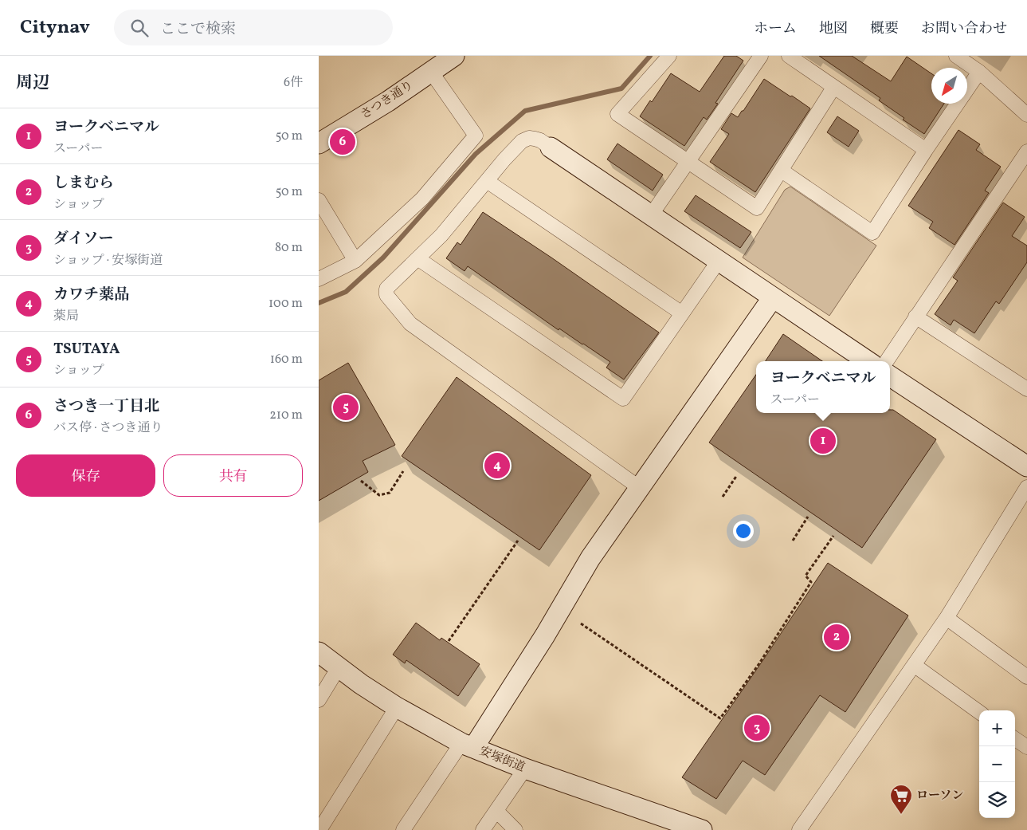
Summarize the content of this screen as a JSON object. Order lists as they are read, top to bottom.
{
  "streets": {
    "street": ["さつき通り", "安塚街道"]
  },
  "places": {
    "supermarket": ["ローソン"]
  },
  "north": "bottom left",
  "page": {
    "header": "Citynav",
    "search": "ここで検索",
    "nav": [
      "ホーム",
      "地図",
      "概要",
      "お問い合わせ"
    ],
    "heading": ["周辺", "6件"],
    "list": [
      {
        "mark": "1",
        "name": "ヨークベニマル",
        "note": "スーパー",
        "value": "50 m"
      },
      {
        "mark": "2",
        "name": "しまむら",
        "note": "ショップ",
        "value": "50 m"
      },
      {
        "mark": "3",
        "name": "ダイソー",
        "note": "ショップ · 安塚街道",
        "value": "80 m"
      },
      {
        "mark": "4",
        "name": "カワチ薬品",
        "note": "薬局",
        "value": "100 m"
      },
      {
        "mark": "5",
        "name": "TSUTAYA",
        "note": "ショップ",
        "value": "160 m"
      },
      {
        "mark": "6",
        "name": "さつき一丁目北",
        "note": "バス停 · さつき通り",
        "value": "210 m"
      }
    ],
    "pins": [
      "6",
      "5",
      "1",
      "4",
      "2",
      "3"
    ],
    "popup": ["ヨークベニマル", "スーパー"],
    "buttons": ["保存", "共有"],
    "map_buttons": ["+", "−"]
  }
}
